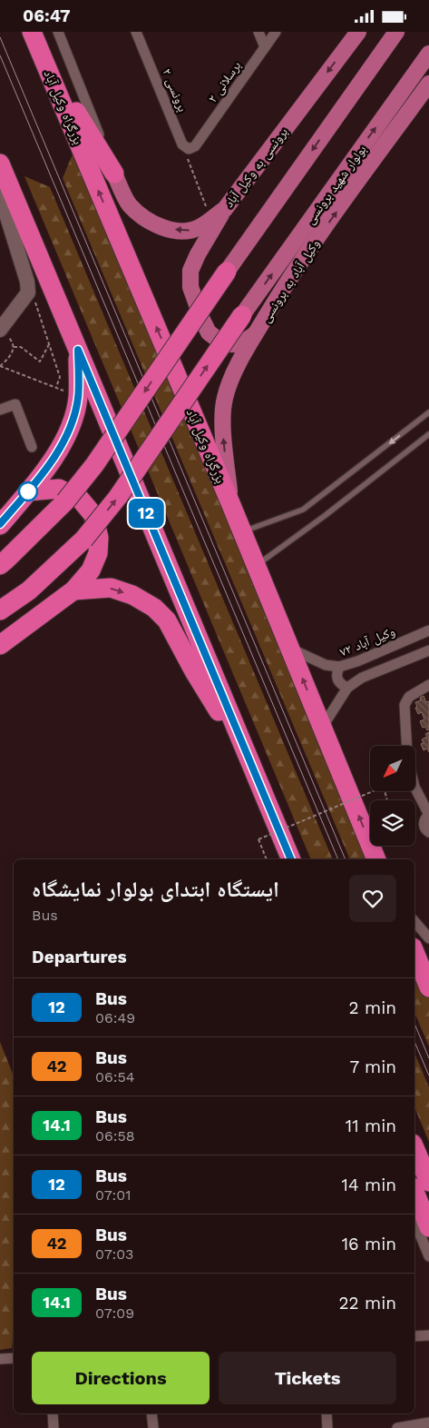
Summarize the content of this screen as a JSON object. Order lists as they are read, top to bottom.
{
  "streets": {
    "highway": ["بزرگراه وکیل آباد"],
    "main road": ["برونسی به وکیل آباد", "بولوار شهید برونسی", "وکیل آباد به برونسی"],
    "street": ["برسلانی ۲", "برونسی ۲", "۷۲ وکیل آباد"]
  },
  "crossings": [
    ["برسلانی ۲", "برونسی ۲"],
    ["بزرگراه وکیل آباد", "وکیل آباد به برونسی"],
    ["بزرگراه وکیل آباد", "۷۲ وکیل آباد"]
  ],
  "lines": ["bus line 12"],
  "north": "bottom left",
  "page": {
    "status": "06:47",
    "on_map": "12",
    "heading": [
      ["ایستگاه ابتدای بولوار نمایشگاه", "Bus"],
      "Departures"
    ],
    "list": [
      {
        "mark": "12",
        "name": "Bus",
        "note": "06:49",
        "value": "2 min"
      },
      {
        "mark": "42",
        "name": "Bus",
        "note": "06:54",
        "value": "7 min"
      },
      {
        "mark": "14.1",
        "name": "Bus",
        "note": "06:58",
        "value": "11 min"
      },
      {
        "mark": "12",
        "name": "Bus",
        "note": "07:01",
        "value": "14 min"
      },
      {
        "mark": "42",
        "name": "Bus",
        "note": "07:03",
        "value": "16 min"
      },
      {
        "mark": "14.1",
        "name": "Bus",
        "note": "07:09",
        "value": "22 min"
      }
    ],
    "buttons": ["Directions", "Tickets"]
  }
}
